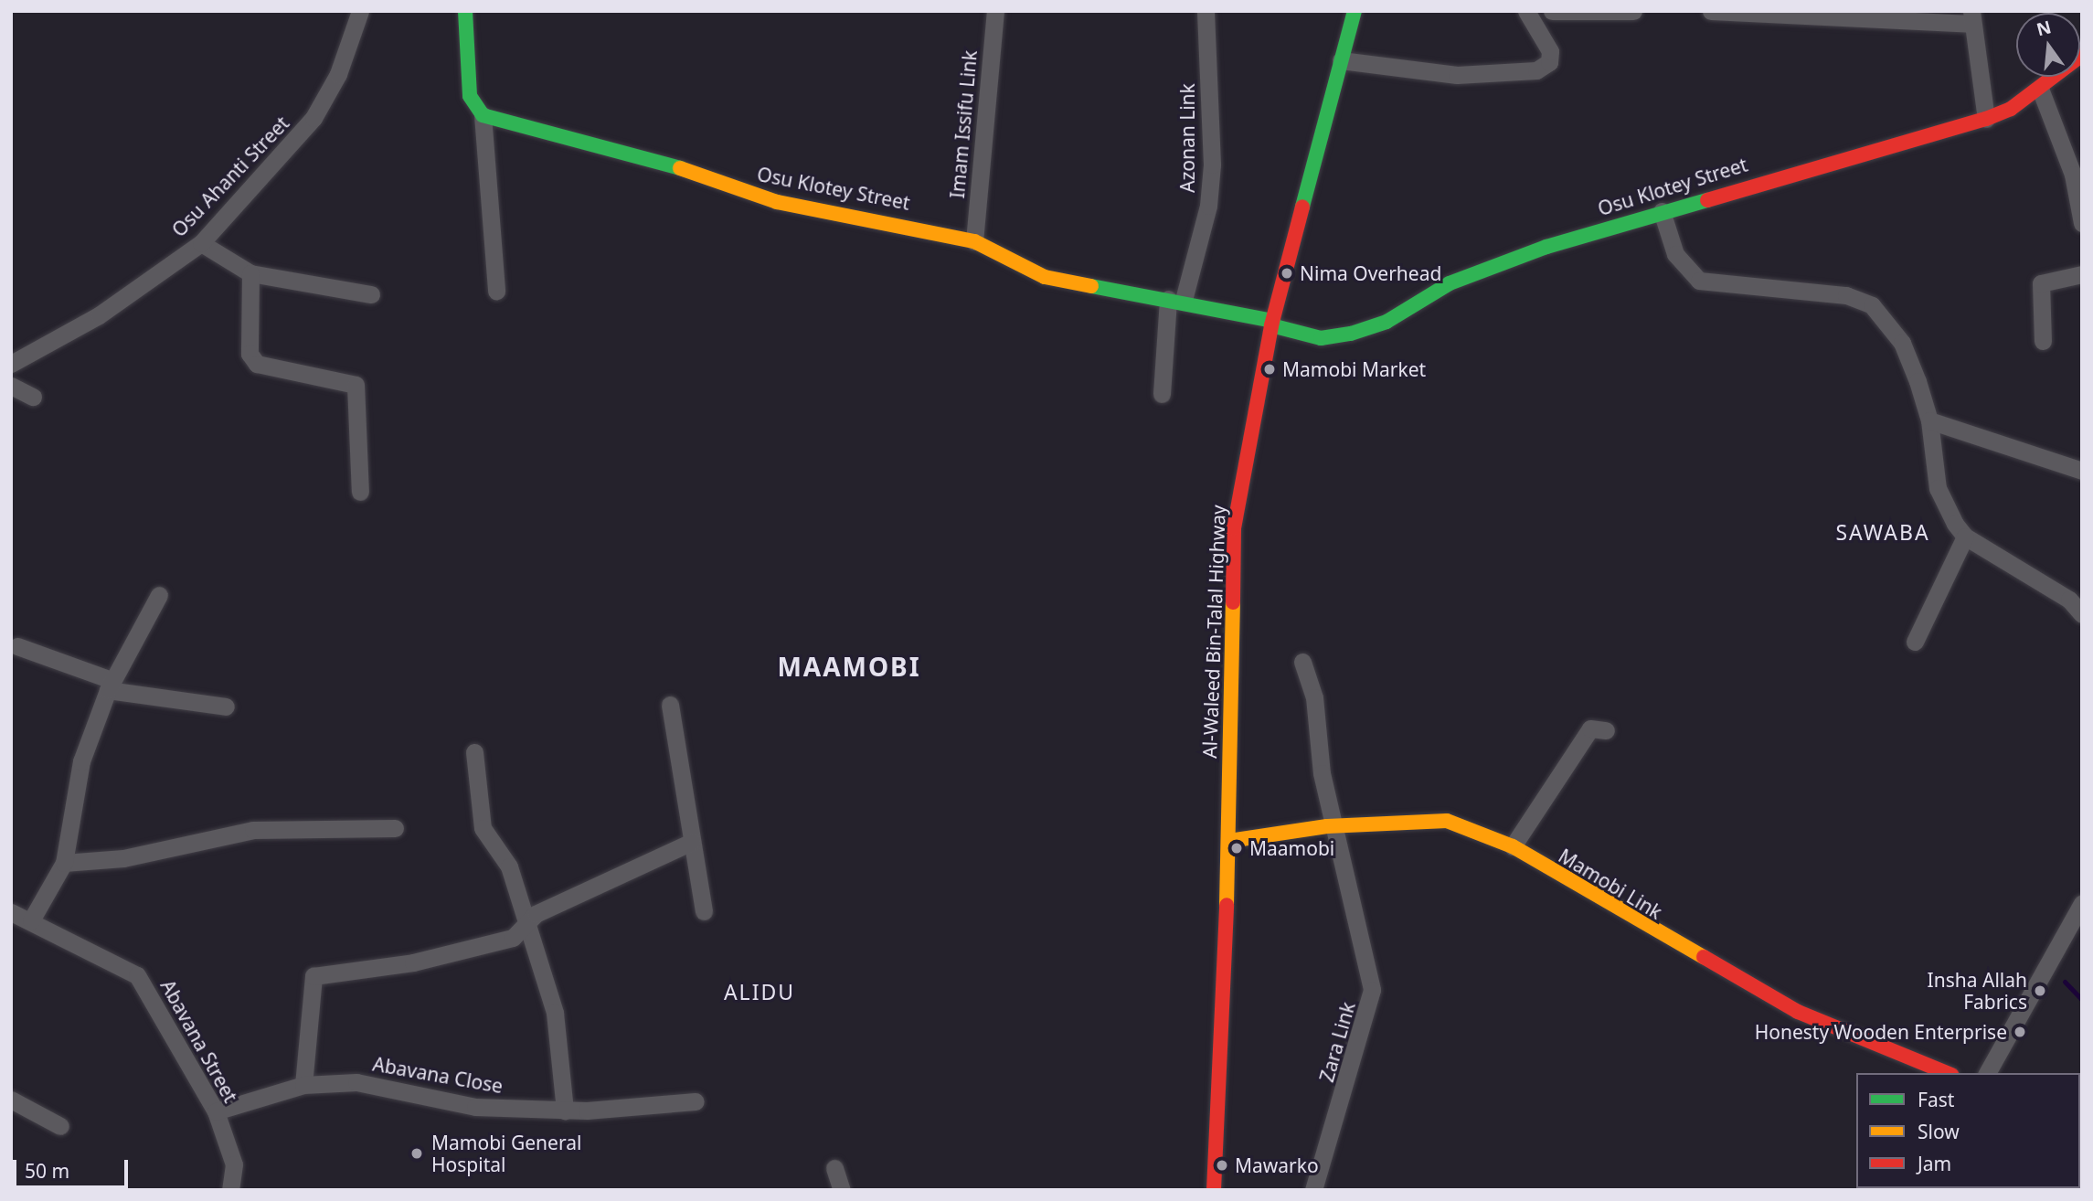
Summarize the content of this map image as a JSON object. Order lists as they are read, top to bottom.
{
  "streets": {
    "street": [
      "Imam Issifu Link",
      "Azonan Link",
      "Osu Ahanti Street",
      "Osu Klotey Street",
      "Al-Waleed Bin-Talal Highway",
      "Mamobi Link",
      "Abavana Street",
      "Zara Link",
      "Abavana Close"
    ]
  },
  "crossings": [
    ["Imam Issifu Link", "Osu Klotey Street"],
    ["Azonan Link", "Osu Klotey Street"],
    ["Osu Klotey Street", "Al-Waleed Bin-Talal Highway"],
    ["Al-Waleed Bin-Talal Highway", "Mamobi Link"],
    ["Mamobi Link", "Zara Link"],
    ["Abavana Street", "Abavana Close"]
  ],
  "districts": ["SAWABA", "MAAMOBI", "ALIDU"],
  "places": [
    "Nima Overhead",
    "Mamobi Market",
    "Maamobi",
    "Insha Allah Fabrics",
    "Honesty Wooden Enterprise",
    "Mamobi General Hospital",
    "Mawarko"
  ],
  "legend": ["Fast", "Slow", "Jam"],
  "scale_bar": "50 m",
  "north": "top"
}
